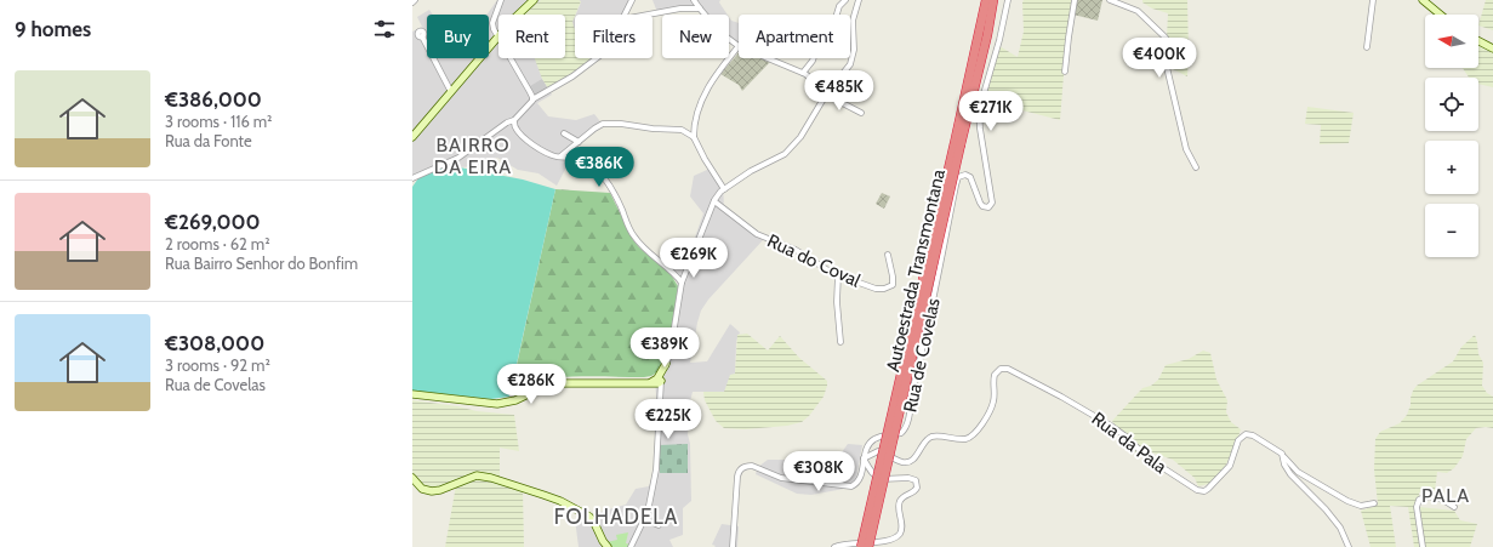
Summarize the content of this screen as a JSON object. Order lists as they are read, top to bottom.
{
  "streets": {
    "highway": ["Autoestrada Transmontana"],
    "street": ["Rua do Coval", "Rua de Covelas", "Rua da Pala"]
  },
  "crossings": [
    ["Rua de Covelas", "Rua da Pala"]
  ],
  "districts": ["BAIRRO DA EIRA", "PALA", "FOLHADELA"],
  "north": "left",
  "page": {
    "heading": "9 homes",
    "map_buttons": ["+", "−"],
    "chip": [
      "Buy",
      "Rent",
      "Filters",
      "New",
      "Apartment"
    ],
    "price": [
      "€400K",
      "€485K",
      "€271K",
      "€386K",
      "€269K",
      "€389K",
      "€286K",
      "€225K",
      "€308K"
    ],
    "list": [
      {
        "name": "€386,000",
        "note": "3 rooms · 116 m² · Rua da Fonte"
      },
      {
        "name": "€269,000",
        "note": "2 rooms · 62 m² · Rua Bairro Senhor do Bonfim"
      },
      {
        "name": "€308,000",
        "note": "3 rooms · 92 m² · Rua de Covelas"
      }
    ]
  }
}
